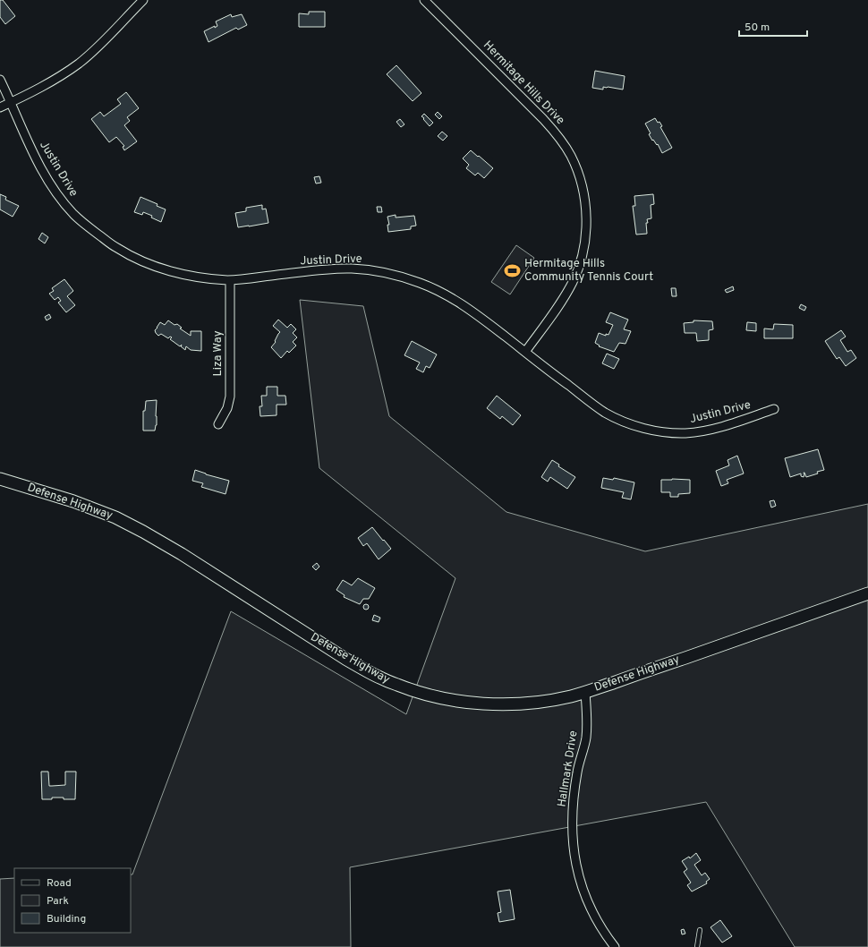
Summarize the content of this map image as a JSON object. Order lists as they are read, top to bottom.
{
  "streets": {
    "main road": ["Defense Highway"],
    "street": [
      "Hermitage Hills Drive",
      "Justin Drive",
      "Liza Way",
      "Hallmark Drive"
    ]
  },
  "crossings": [
    ["Hermitage Hills Drive", "Justin Drive"],
    ["Justin Drive", "Liza Way"],
    ["Defense Highway", "Hallmark Drive"]
  ],
  "places": {
    "sports": ["Hermitage Hills Community Tennis Court"]
  },
  "legend": ["Road", "Park", "Building"],
  "scale_bar": "50 m"
}
